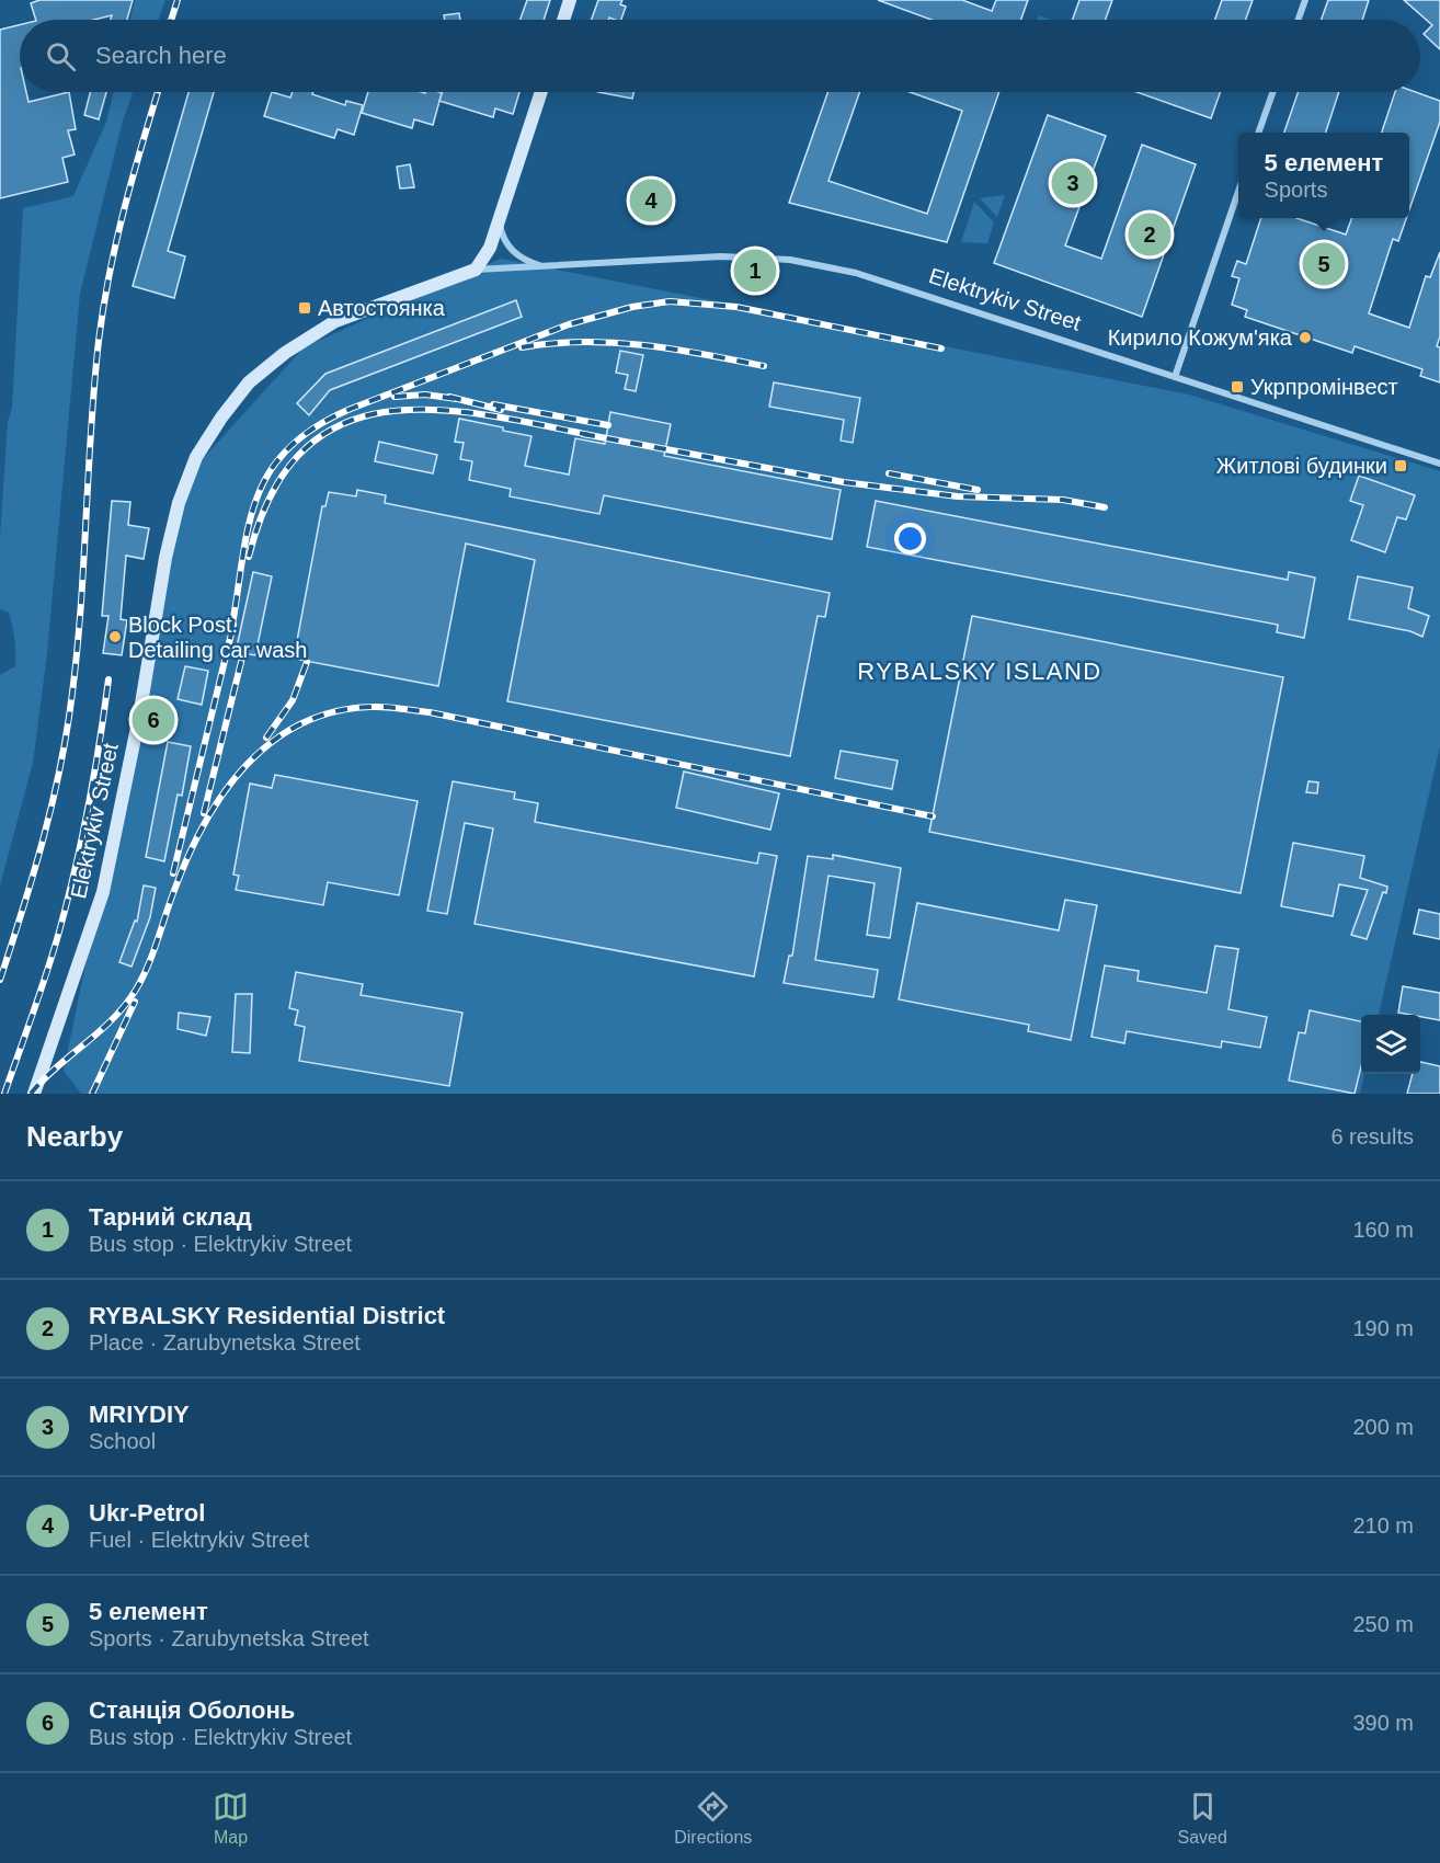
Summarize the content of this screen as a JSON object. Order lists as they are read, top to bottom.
{
  "streets": {
    "street": ["Elektrykiv Street"]
  },
  "districts": ["RYBALSKY ISLAND"],
  "places": {
    "transit": ["Автостоянка", "Укрпромінвест", "Житлові будинки"],
    "other": ["Кирило Кожум'яка", "Block Post. Detailing car wash"]
  },
  "page": {
    "search": "Search here",
    "popup": ["5 елемент", "Sports"],
    "pins": [
      "3",
      "4",
      "2",
      "5",
      "1",
      "6"
    ],
    "heading": ["Nearby", "6 results"],
    "list": [
      {
        "mark": "1",
        "name": "Тарний склад",
        "note": "Bus stop · Elektrykiv Street",
        "value": "160 m"
      },
      {
        "mark": "2",
        "name": "RYBALSKY Residential District",
        "note": "Place · Zarubynetska Street",
        "value": "190 m"
      },
      {
        "mark": "3",
        "name": "MRIYDIY",
        "note": "School",
        "value": "200 m"
      },
      {
        "mark": "4",
        "name": "Ukr-Petrol",
        "note": "Fuel · Elektrykiv Street",
        "value": "210 m"
      },
      {
        "mark": "5",
        "name": "5 елемент",
        "note": "Sports · Zarubynetska Street",
        "value": "250 m"
      },
      {
        "mark": "6",
        "name": "Cтанція Оболонь",
        "note": "Bus stop · Elektrykiv Street",
        "value": "390 m"
      }
    ],
    "nav": ["Map", "Directions", "Saved"]
  }
}
